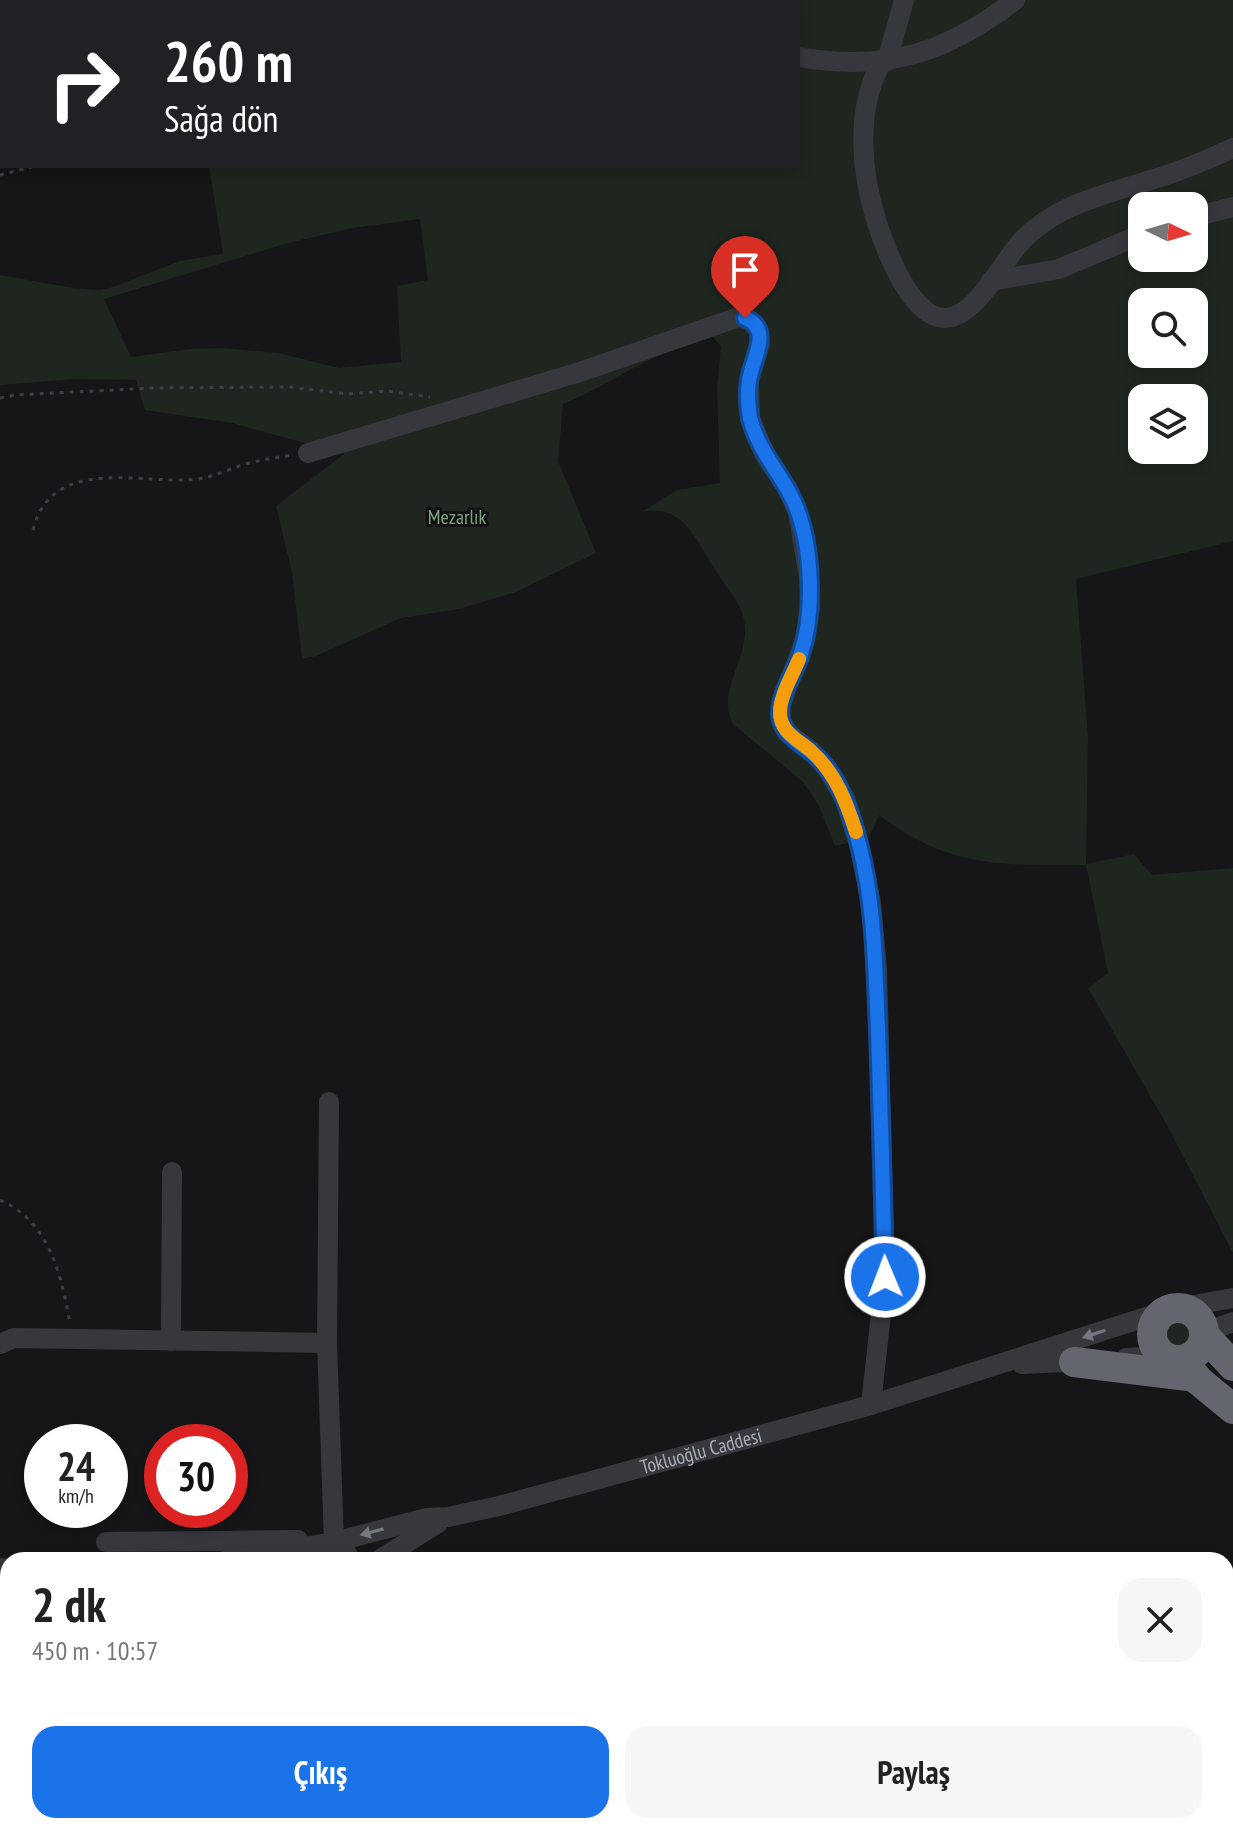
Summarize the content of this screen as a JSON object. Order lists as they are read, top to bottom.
{
  "streets": {
    "street": ["Tokluoğlu Caddesi"]
  },
  "parks": ["Mezarlık"],
  "north": "right",
  "page": {
    "turn": ["260 m", "Sağa dön"],
    "speed": "24 km/h",
    "limit": "30",
    "heading": ["2 dk", "450 m · 10:57"],
    "buttons": ["Çıkış", "Paylaş"]
  }
}
